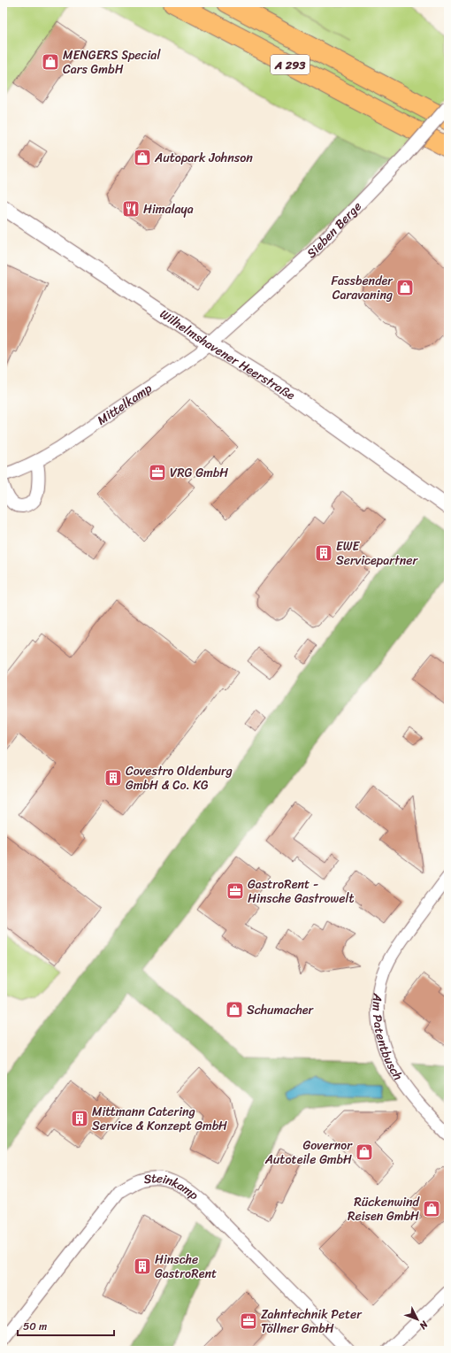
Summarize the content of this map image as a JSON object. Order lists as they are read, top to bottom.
{
  "streets": {
    "highway": ["A 293"],
    "street": [
      "Sieben Berge",
      "Wilhelmshavener Heerstraße",
      "Mittelkamp",
      "Am Patentbusch",
      "Steinkamp"
    ]
  },
  "crossings": [
    ["Sieben Berge", "Wilhelmshavener Heerstraße"],
    ["Sieben Berge", "Mittelkamp"],
    ["Wilhelmshavener Heerstraße", "Mittelkamp"]
  ],
  "places": {
    "shop": [
      "MENGERS Special Cars GmbH",
      "Autopark Johnson",
      "Fassbender Caravaning",
      "Schumacher",
      "Governor Autoteile GmbH",
      "Rückenwind Reisen GmbH"
    ],
    "restaurant": ["Himalaya"],
    "office": ["VRG GmbH", "GastroRent - Hinsche Gastrowelt", "Zahntechnik Peter Töllner GmbH"],
    "building": [
      "EWE Servicepartner",
      "Covestro Oldenburg GmbH & Co. KG",
      "Mittmann Catering Service & Konzept GmbH",
      "Hinsche GastroRent"
    ]
  },
  "scale_bar": "50 m",
  "north": "bottom right"
}
